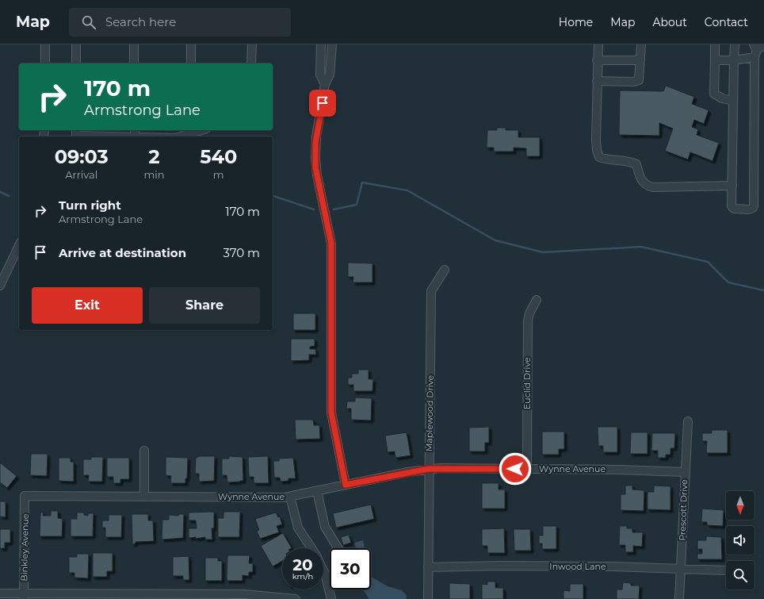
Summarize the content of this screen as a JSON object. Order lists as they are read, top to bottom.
{
  "streets": {
    "street": [
      "Euclid Drive",
      "Maplewood Drive",
      "Wynne Avenue",
      "Prescott Drive",
      "Binkley Avenue",
      "Inwood Lane"
    ]
  },
  "crossings": [
    ["Euclid Drive", "Wynne Avenue"],
    ["Maplewood Drive", "Wynne Avenue"],
    ["Maplewood Drive", "Inwood Lane"],
    ["Wynne Avenue", "Prescott Drive"],
    ["Wynne Avenue", "Binkley Avenue"],
    ["Prescott Drive", "Inwood Lane"]
  ],
  "north": "bottom",
  "page": {
    "header": "Map",
    "search": "Search here",
    "nav": [
      "Home",
      "Map",
      "About",
      "Contact"
    ],
    "turn": ["170 m", "Armstrong Lane"],
    "eta": [
      "09:03",
      "Arrival",
      "2",
      "min",
      "540",
      "m"
    ],
    "list": [
      {
        "name": "Turn right",
        "note": "Armstrong Lane",
        "value": "170 m"
      },
      {
        "name": "Arrive at destination",
        "value": "370 m"
      }
    ],
    "buttons": ["Exit", "Share"],
    "speed": "20 km/h",
    "limit": "30"
  }
}
